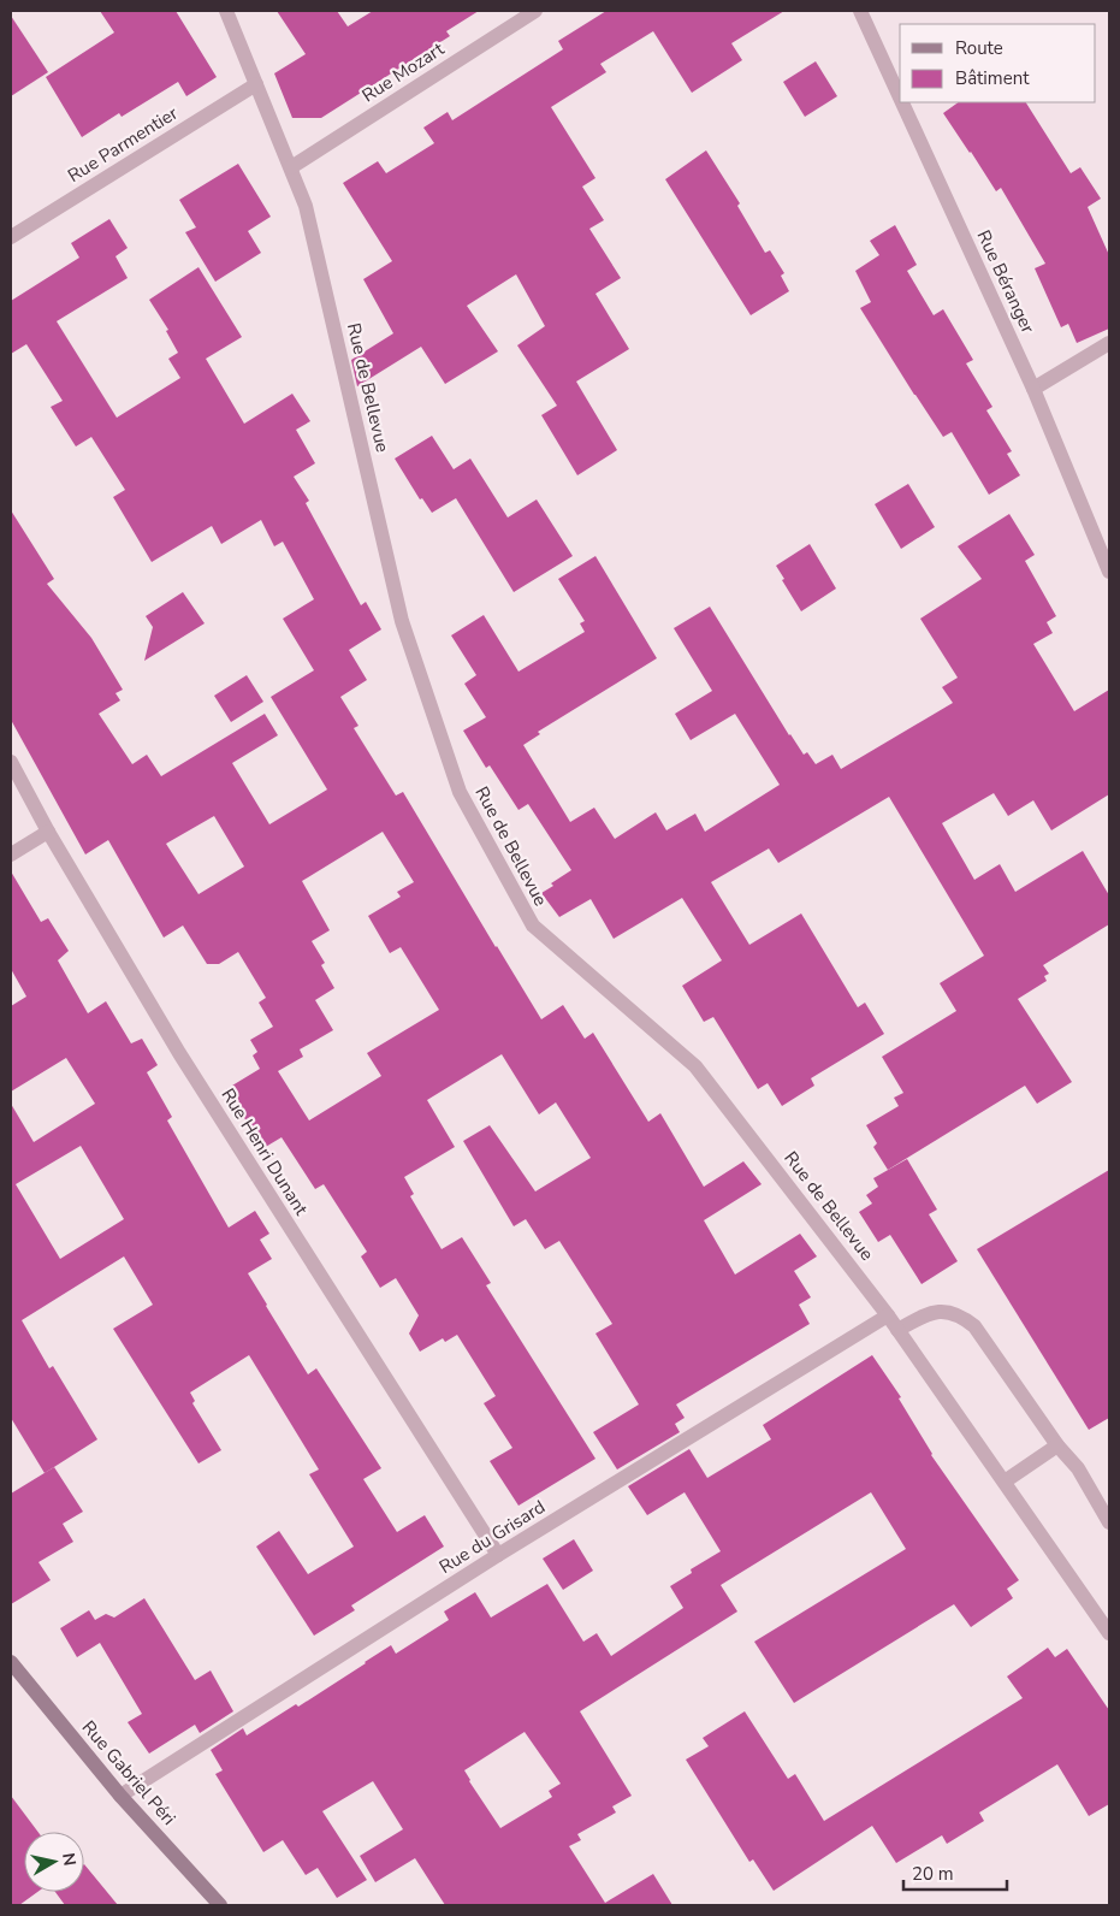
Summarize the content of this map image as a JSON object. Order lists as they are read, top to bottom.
{
  "streets": {
    "main road": ["Rue Gabriel Péri"],
    "street": [
      "Rue Mozart",
      "Rue Parmentier",
      "Rue Béranger",
      "Rue de Bellevue",
      "Rue Henri Dunant",
      "Rue du Grisard"
    ]
  },
  "crossings": [
    ["Rue Mozart", "Rue de Bellevue"],
    ["Rue Parmentier", "Rue de Bellevue"],
    ["Rue de Bellevue", "Rue du Grisard"],
    ["Rue Henri Dunant", "Rue du Grisard"],
    ["Rue du Grisard", "Rue Gabriel Péri"]
  ],
  "legend": ["Route", "Bâtiment"],
  "scale_bar": "20 m",
  "north": "right"
}
